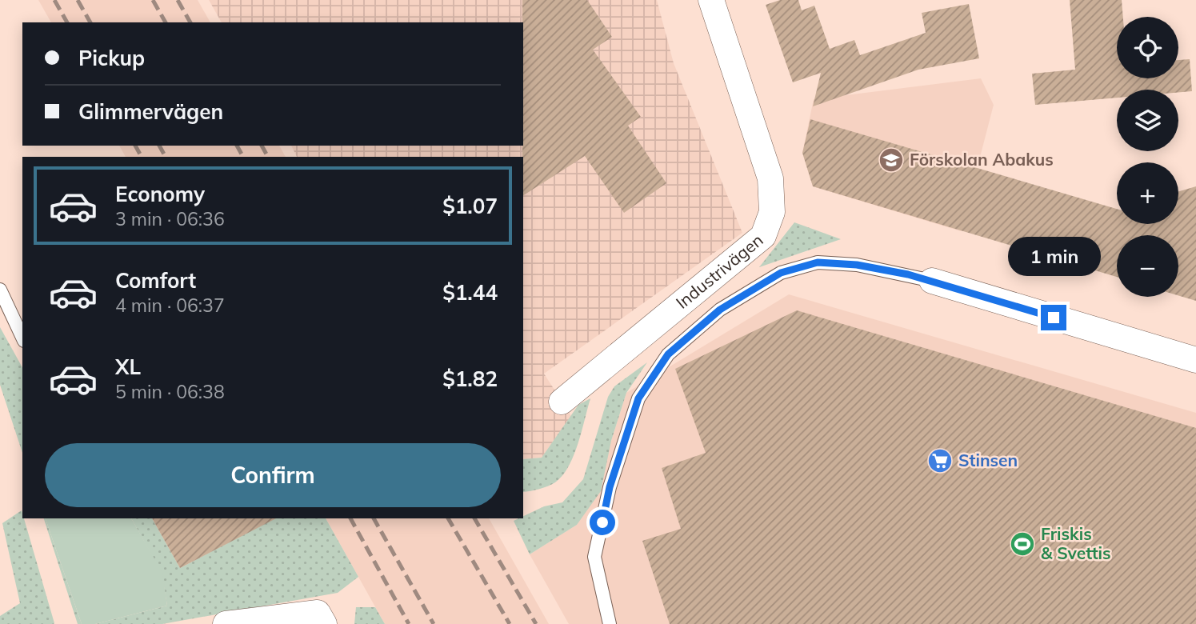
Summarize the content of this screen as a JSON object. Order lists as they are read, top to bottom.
{
  "streets": {
    "street": ["Industrivägen"]
  },
  "places": {
    "school or university": ["Förskolan Abakus"],
    "supermarket": ["Stinsen"],
    "sports": ["Friskis & Svettis"]
  },
  "page": {
    "map_buttons": ["+", "−"],
    "banner": ["Pickup", "Glimmervägen"],
    "list": [
      {
        "name": "Economy",
        "note": "3 min · 06:36",
        "value": "$1.07"
      },
      {
        "name": "Comfort",
        "note": "4 min · 06:37",
        "value": "$1.44"
      },
      {
        "name": "XL",
        "note": "5 min · 06:38",
        "value": "$1.82"
      }
    ],
    "bubble": "1 min",
    "buttons": "Confirm"
  }
}
